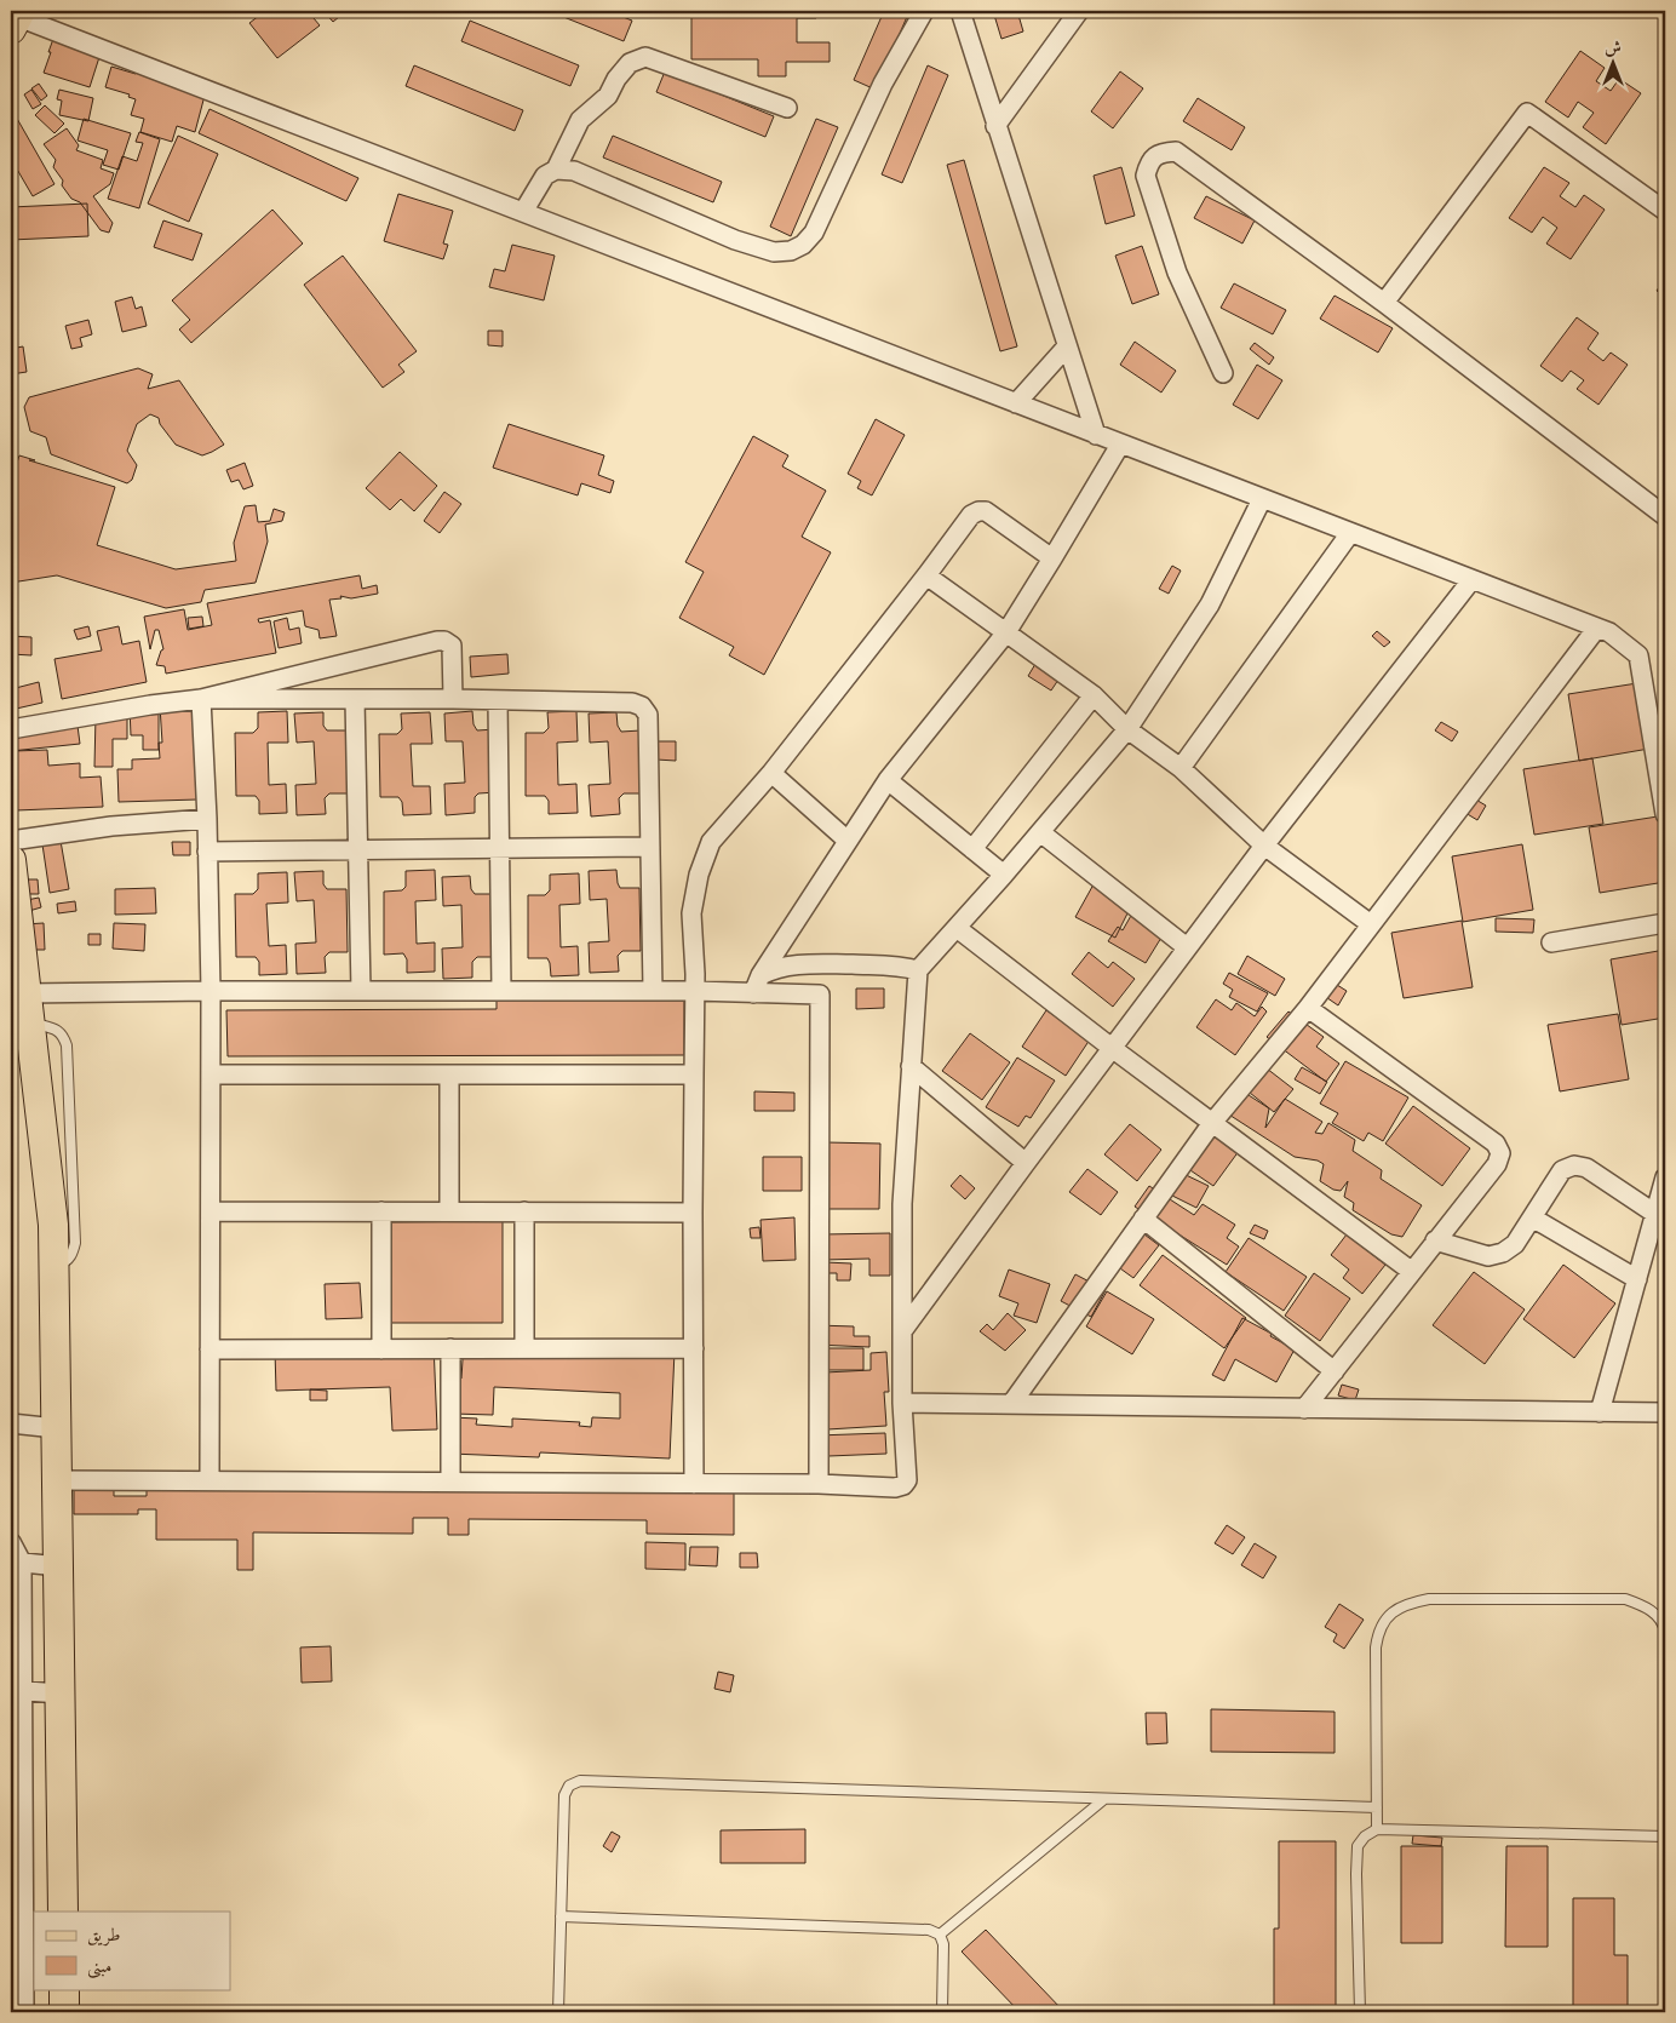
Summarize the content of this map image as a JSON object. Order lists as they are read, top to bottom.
{
  "legend": ["طريق", "مبنى"],
  "north": "top"
}
